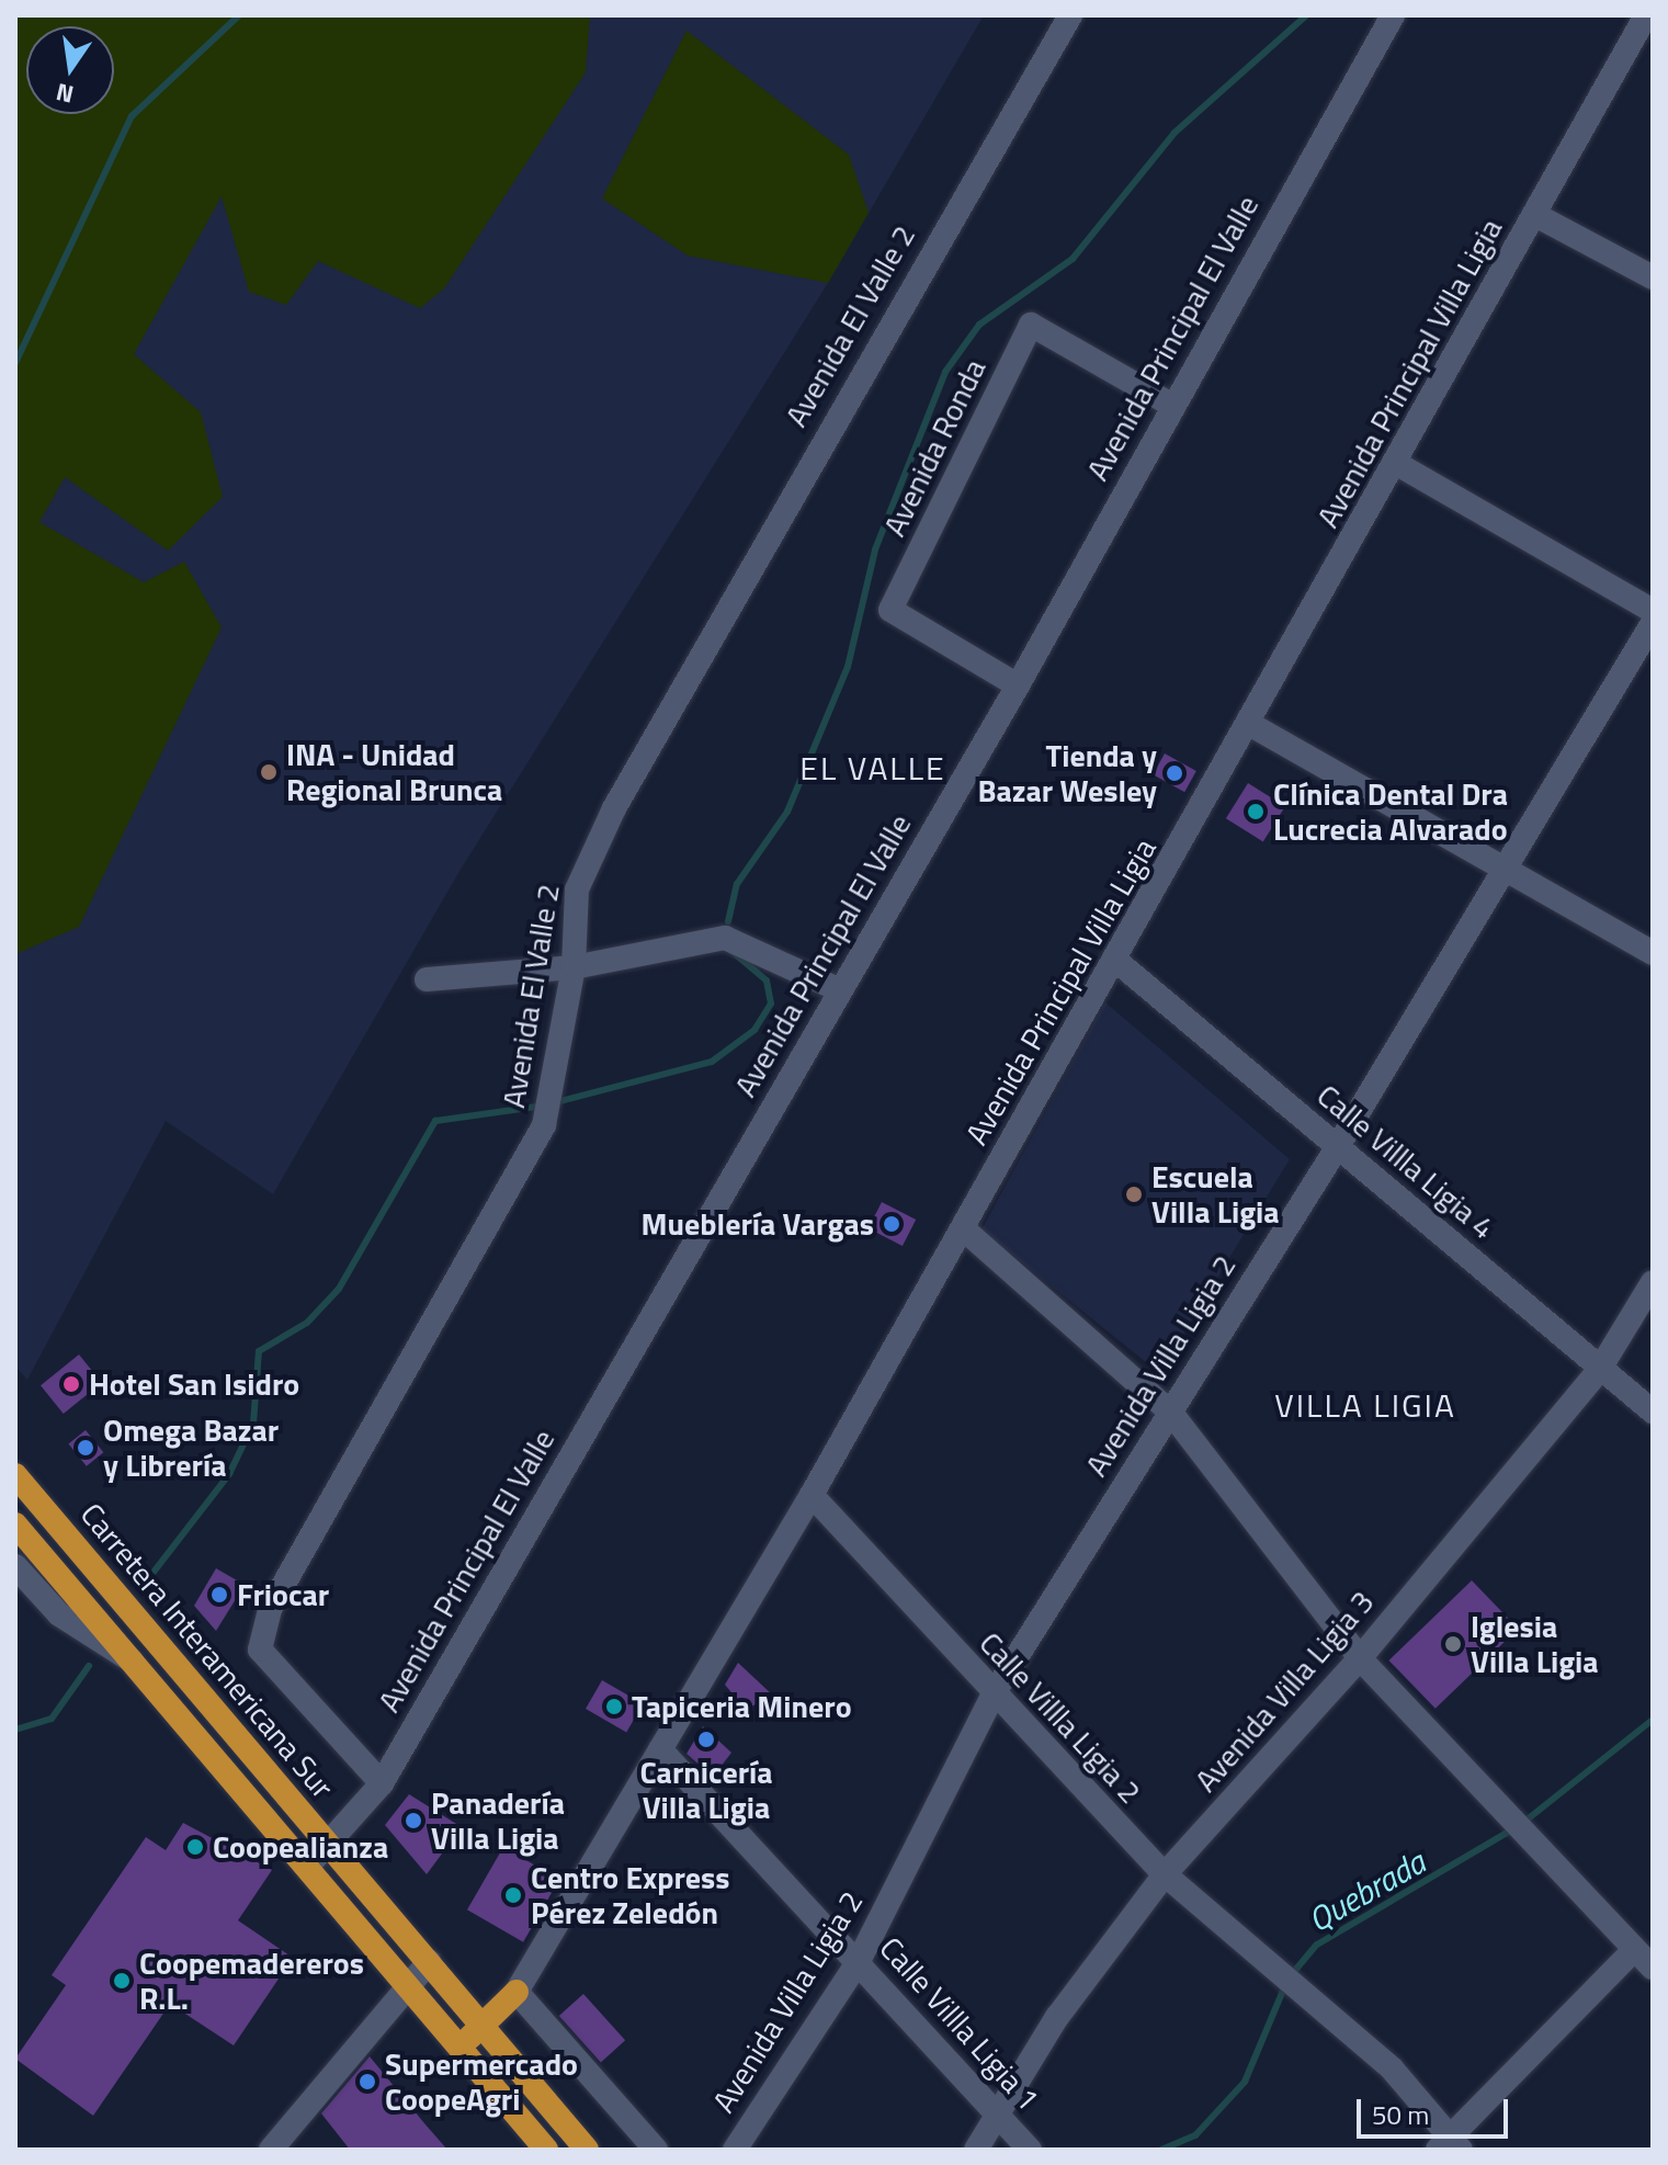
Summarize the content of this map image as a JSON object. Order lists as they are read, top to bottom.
{
  "streets": {
    "highway": ["Carretera Interamericana Sur"],
    "street": [
      "Avenida El Valle 2",
      "Avenida Principal El Valle",
      "Avenida Principal Villa Ligia",
      "Avenida Ronda",
      "Calle Villla Ligia 4",
      "Avenida Villa Ligia 2",
      "Avenida Villa Ligia 3",
      "Calle Villla Ligia 2",
      "Calle Villla Ligia 1"
    ]
  },
  "crossings": [
    ["Avenida El Valle 2", "Avenida Principal El Valle"],
    ["Avenida Principal El Valle", "Avenida Ronda"],
    ["Avenida Principal El Valle", "Carretera Interamericana Sur"],
    ["Avenida Principal Villa Ligia", "Calle Villla Ligia 4"],
    ["Avenida Principal Villa Ligia", "Calle Villla Ligia 2"],
    ["Avenida Principal Villa Ligia", "Calle Villla Ligia 1"],
    ["Calle Villla Ligia 4", "Avenida Villa Ligia 2"],
    ["Calle Villla Ligia 4", "Avenida Villa Ligia 3"],
    ["Avenida Villa Ligia 2", "Calle Villla Ligia 2"],
    ["Avenida Villa Ligia 2", "Calle Villla Ligia 1"],
    ["Avenida Villa Ligia 3", "Calle Villla Ligia 2"],
    ["Avenida Villa Ligia 3", "Calle Villla Ligia 1"]
  ],
  "districts": ["EL VALLE", "VILLA LIGIA"],
  "water": ["Quebrada"],
  "places": [
    "INA - Unidad Regional Brunca",
    "Tienda y Bazar Wesley",
    "Clínica Dental Dra Lucrecia Alvarado",
    "Escuela Villa Ligia",
    "Mueblería Vargas",
    "Hotel San Isidro",
    "Omega Bazar y Librería",
    "Friocar",
    "Iglesia Villa Ligia",
    "Tapiceria Minero",
    "Carnicería Villa Ligia",
    "Panadería Villa Ligia",
    "Coopealianza",
    "Centro Express Pérez Zeledón",
    "Coopemadereros R.L.",
    "Supermercado CoopeAgri"
  ],
  "scale_bar": "50 m",
  "north": "bottom"
}
